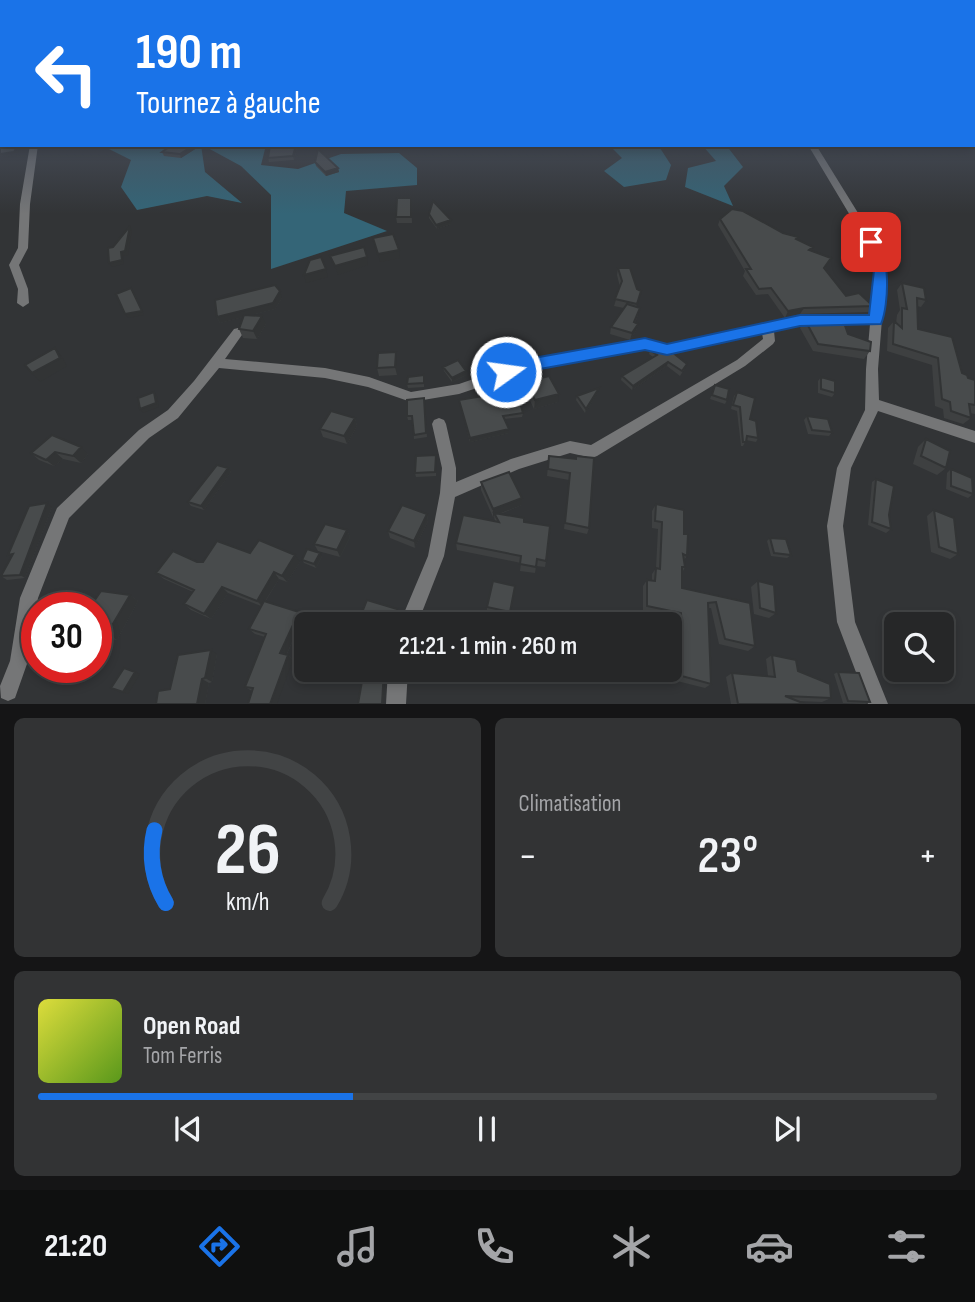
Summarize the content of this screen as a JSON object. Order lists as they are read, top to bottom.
{
  "page": {
    "turn": ["190 m", "Tournez à gauche"],
    "limit": "30",
    "trip": "21:21 · 1 min · 260 m",
    "tile": "Climatisation",
    "heat": ["−", "23°", "+"],
    "song": ["Open Road", "Tom Ferris"],
    "tabs": "21:20",
    "gauge": ["26", "km/h"]
  }
}
